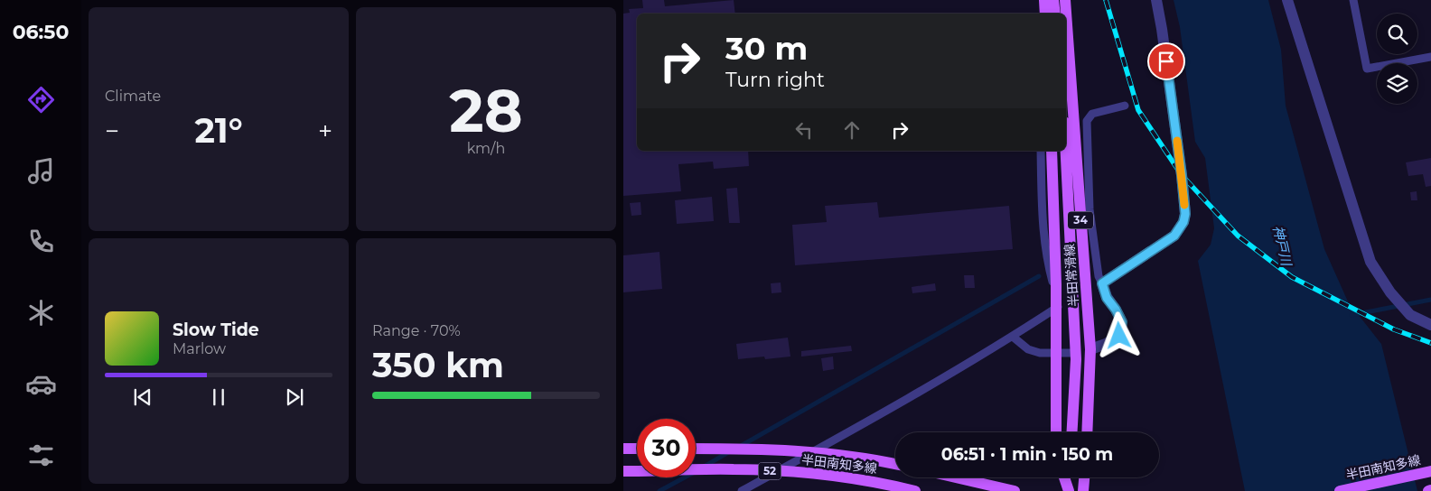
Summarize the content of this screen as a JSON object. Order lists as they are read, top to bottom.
{
  "streets": {
    "main road": [
      "34",
      "半田常滑線",
      "半田南知多線",
      "52"
    ]
  },
  "water": ["神戸川"],
  "page": {
    "tabs": "06:50",
    "tile": [
      "Climate",
      ["28", "km/h"],
      ["Range · 70%", "350 km"]
    ],
    "turn": ["30 m", "Turn right"],
    "heat": ["−", "21°", "+"],
    "song": ["Slow Tide", "Marlow"],
    "limit": "30",
    "trip": "06:51 · 1 min · 150 m"
  }
}
